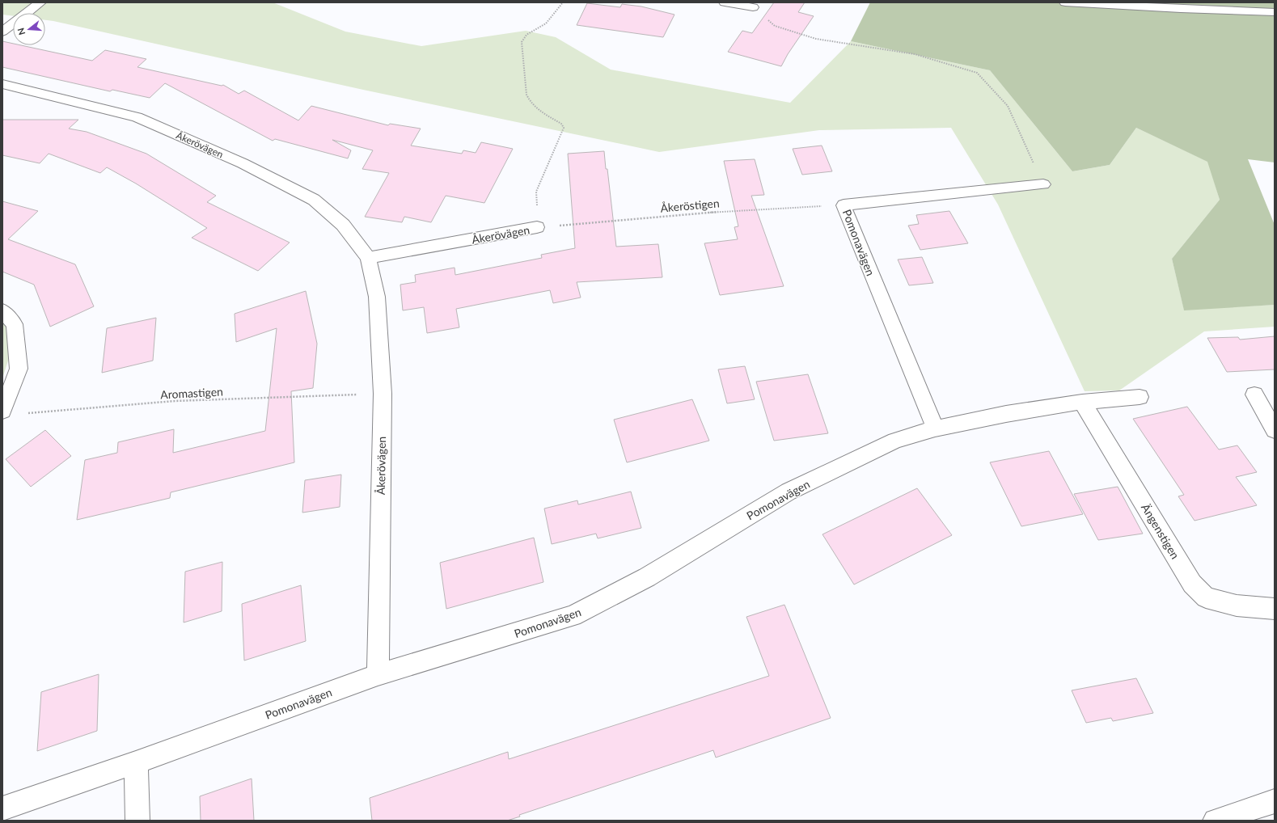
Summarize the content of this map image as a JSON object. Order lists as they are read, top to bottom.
{
  "streets": {
    "street": ["Åkerövägen", "Pomonavägen", "Ängenstigen"],
    "path": ["Åkeröstigen", "Aromastigen"]
  },
  "crossings": [
    ["Åkerövägen", "Åkeröstigen"],
    ["Åkerövägen", "Pomonavägen"],
    ["Åkerövägen", "Aromastigen"],
    ["Åkeröstigen", "Pomonavägen"],
    ["Pomonavägen", "Ängenstigen"]
  ],
  "north": "left"
}
